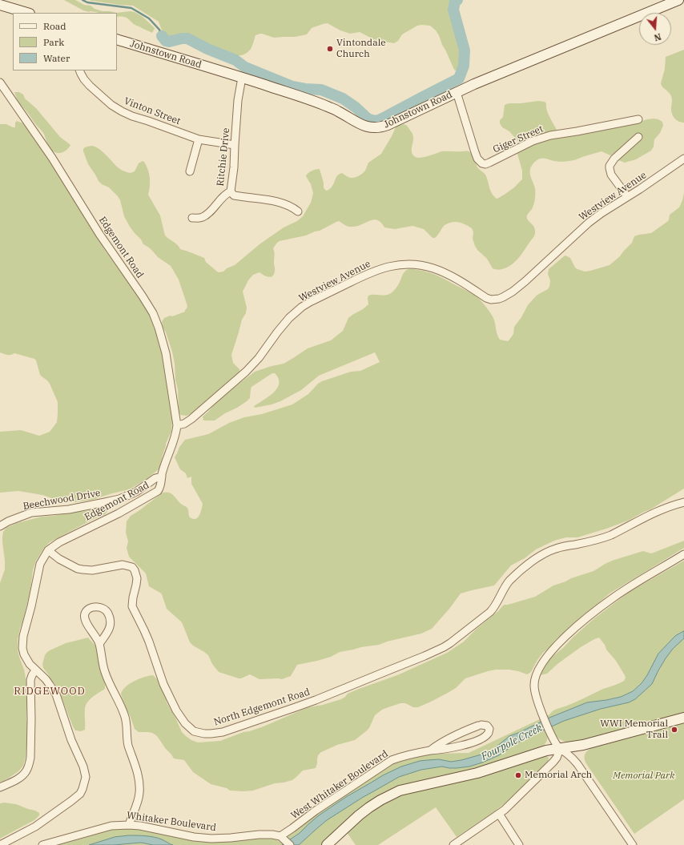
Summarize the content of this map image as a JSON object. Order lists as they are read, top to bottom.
{
  "streets": {
    "street": [
      "Johnstown Road",
      "Vinton Street",
      "Giger Street",
      "Ritchie Drive",
      "Westview Avenue",
      "Edgemont Road",
      "Beechwood Drive",
      "North Edgemont Road",
      "West Whitaker Boulevard",
      "Whitaker Boulevard"
    ]
  },
  "crossings": [
    ["Johnstown Road", "Giger Street"],
    ["Johnstown Road", "Ritchie Drive"],
    ["Vinton Street", "Ritchie Drive"],
    ["Westview Avenue", "Edgemont Road"],
    ["Edgemont Road", "Beechwood Drive"],
    ["Edgemont Road", "North Edgemont Road"],
    ["West Whitaker Boulevard", "Whitaker Boulevard"]
  ],
  "districts": ["RIDGEWOOD"],
  "water": ["Fourpole Creek"],
  "parks": ["Memorial Park"],
  "places": ["Vintondale Church", "WWI Memorial Trail", "Memorial Arch"],
  "legend": ["Road", "Park", "Water"],
  "north": "bottom"
}
